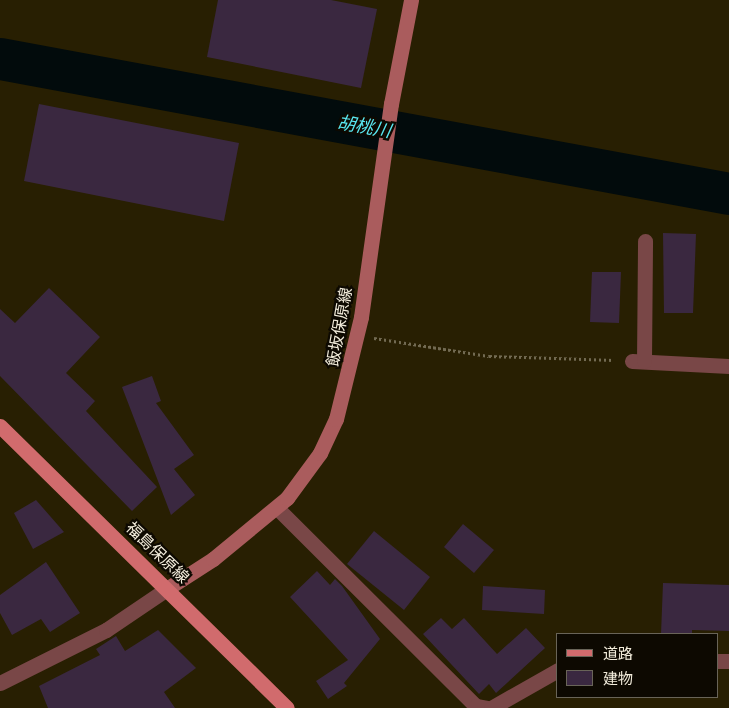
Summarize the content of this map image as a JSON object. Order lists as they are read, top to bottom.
{
  "streets": {
    "main road": ["飯坂保原線", "福島保原線"]
  },
  "crossings": [
    ["飯坂保原線", "福島保原線"]
  ],
  "water": ["胡桃川"],
  "legend": ["道路", "建物"]
}
